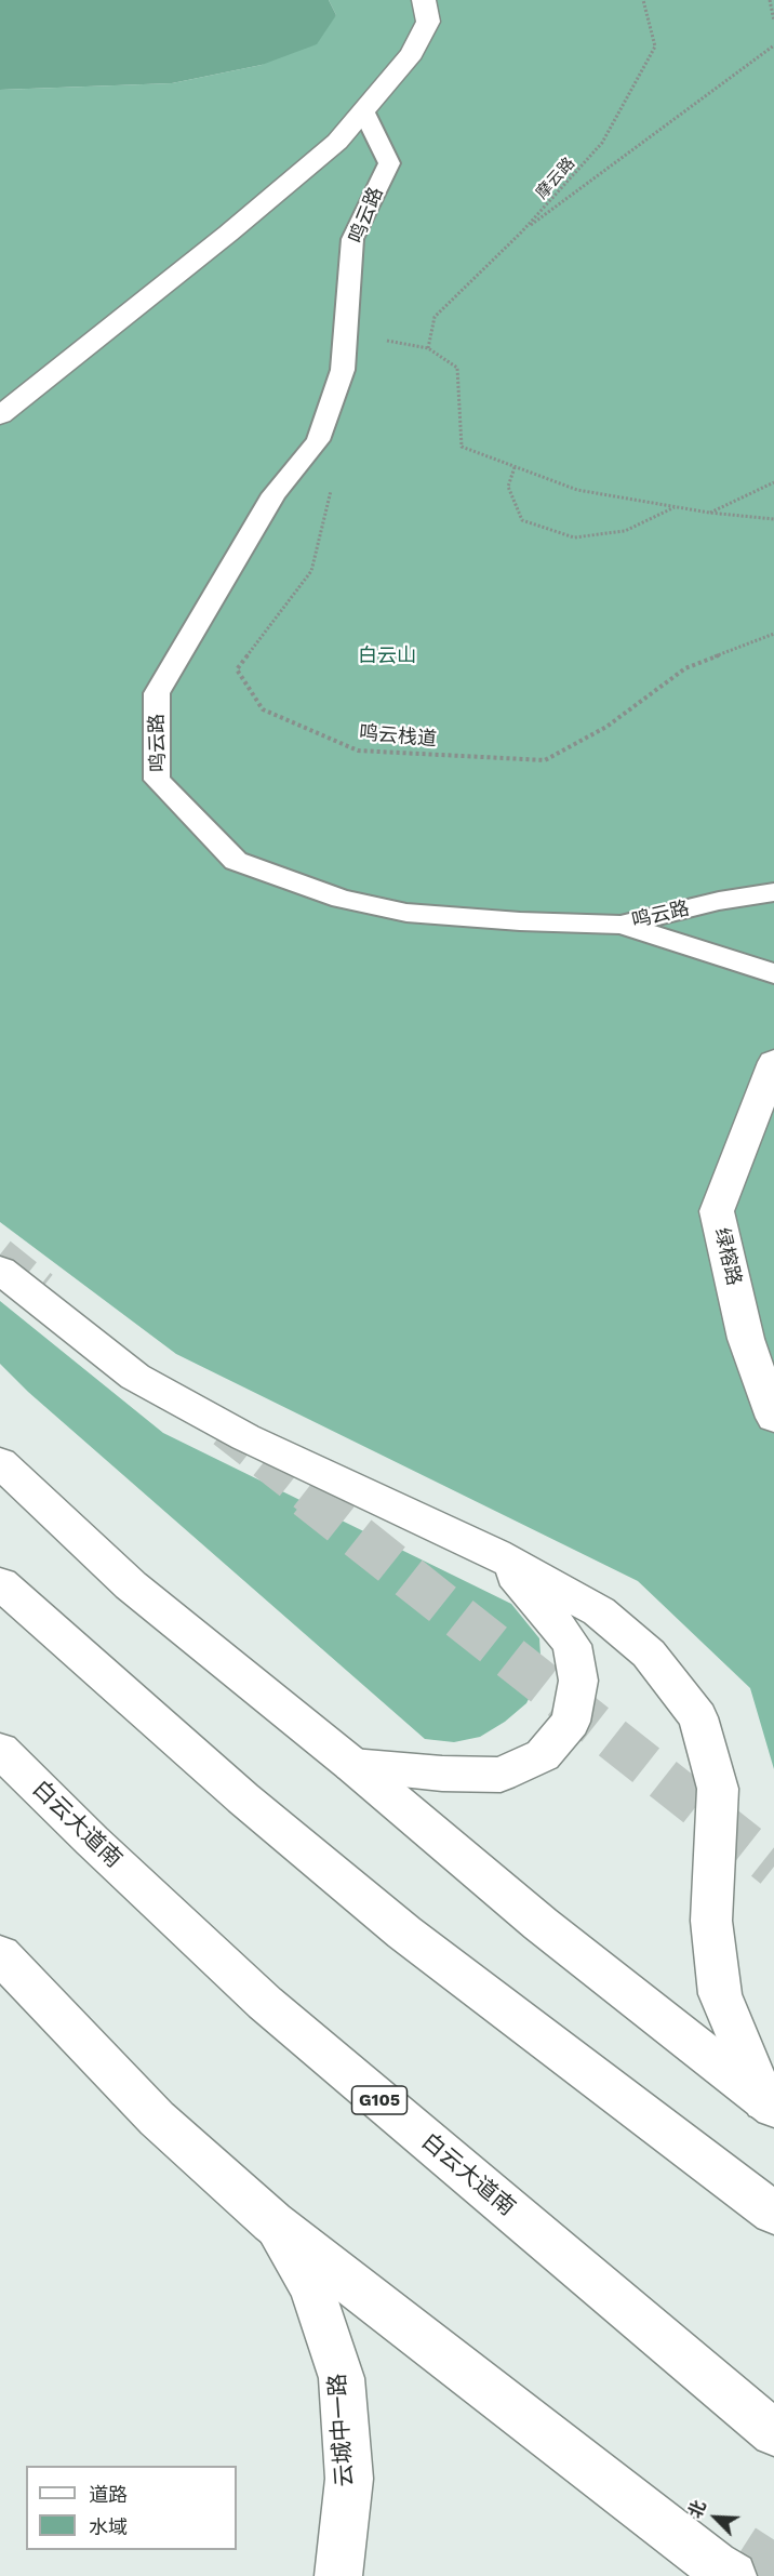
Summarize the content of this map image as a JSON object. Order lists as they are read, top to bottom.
{
  "streets": {
    "main road": [
      "绿榕路",
      "白云大道南",
      "G105",
      "云城中一路"
    ],
    "lane": ["鸣云路"],
    "path": ["摩云路", "鸣云栈道"]
  },
  "crossings": [
    ["鸣云路", "鸣云栈道"]
  ],
  "parks": ["白云山"],
  "legend": ["道路", "水域"],
  "north": "top left"
}
